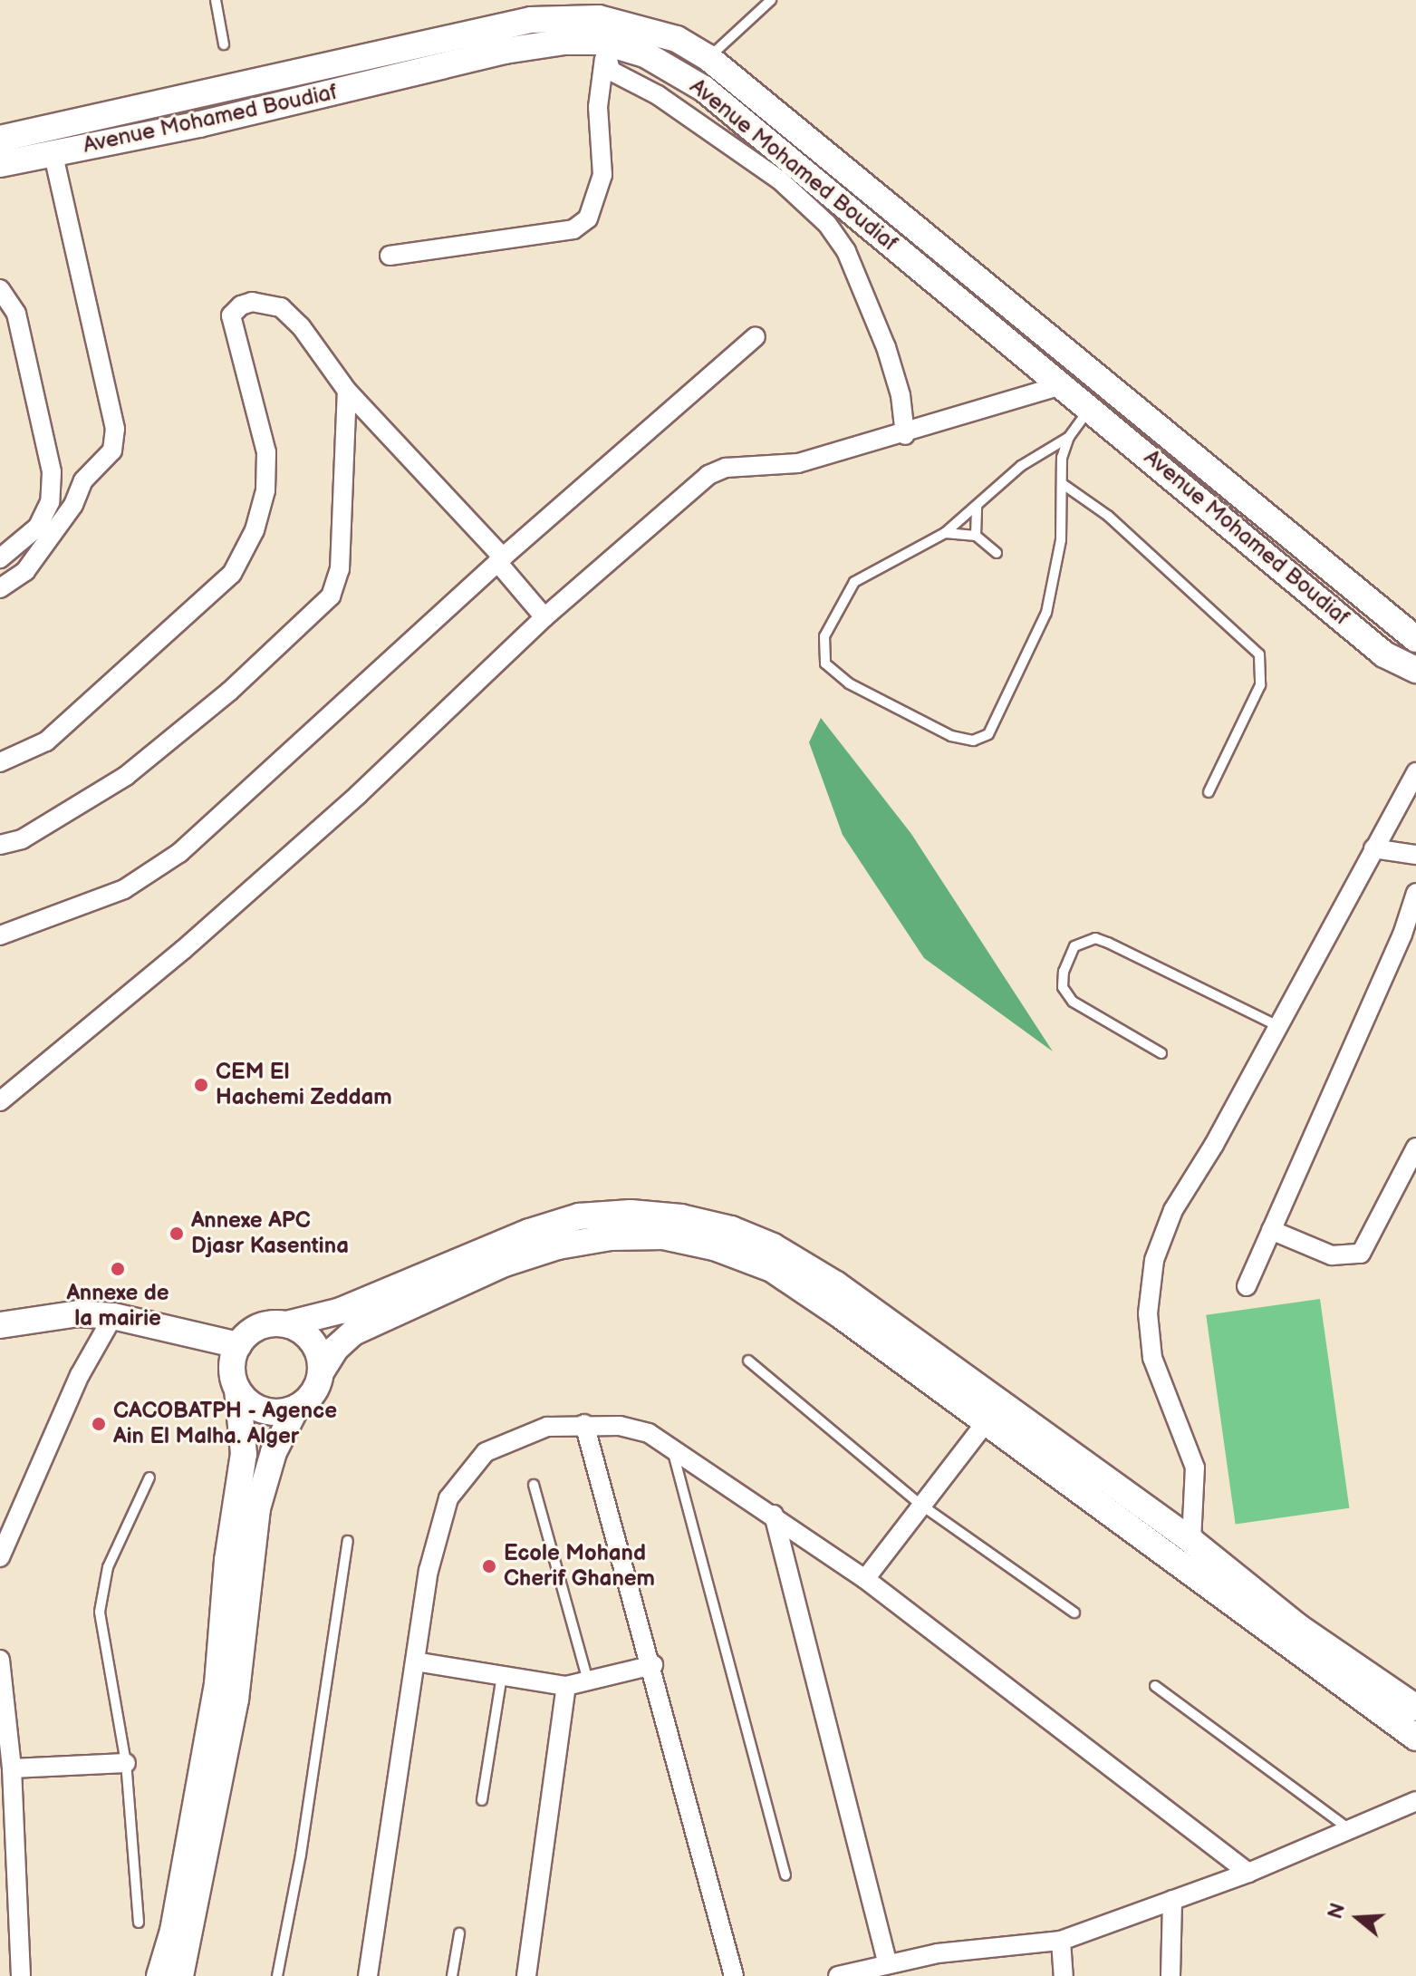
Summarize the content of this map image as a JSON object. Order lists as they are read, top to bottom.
{
  "streets": {
    "main road": ["Avenue Mohamed Boudiaf"]
  },
  "places": [
    "CEM El Hachemi Zeddam",
    "Annexe APC Djasr Kasentina",
    "Annexe de la mairie",
    "CACOBATPH - Agence Ain El Malha. Alger",
    "Ecole Mohand Cherif Ghanem"
  ],
  "north": "left"
}
